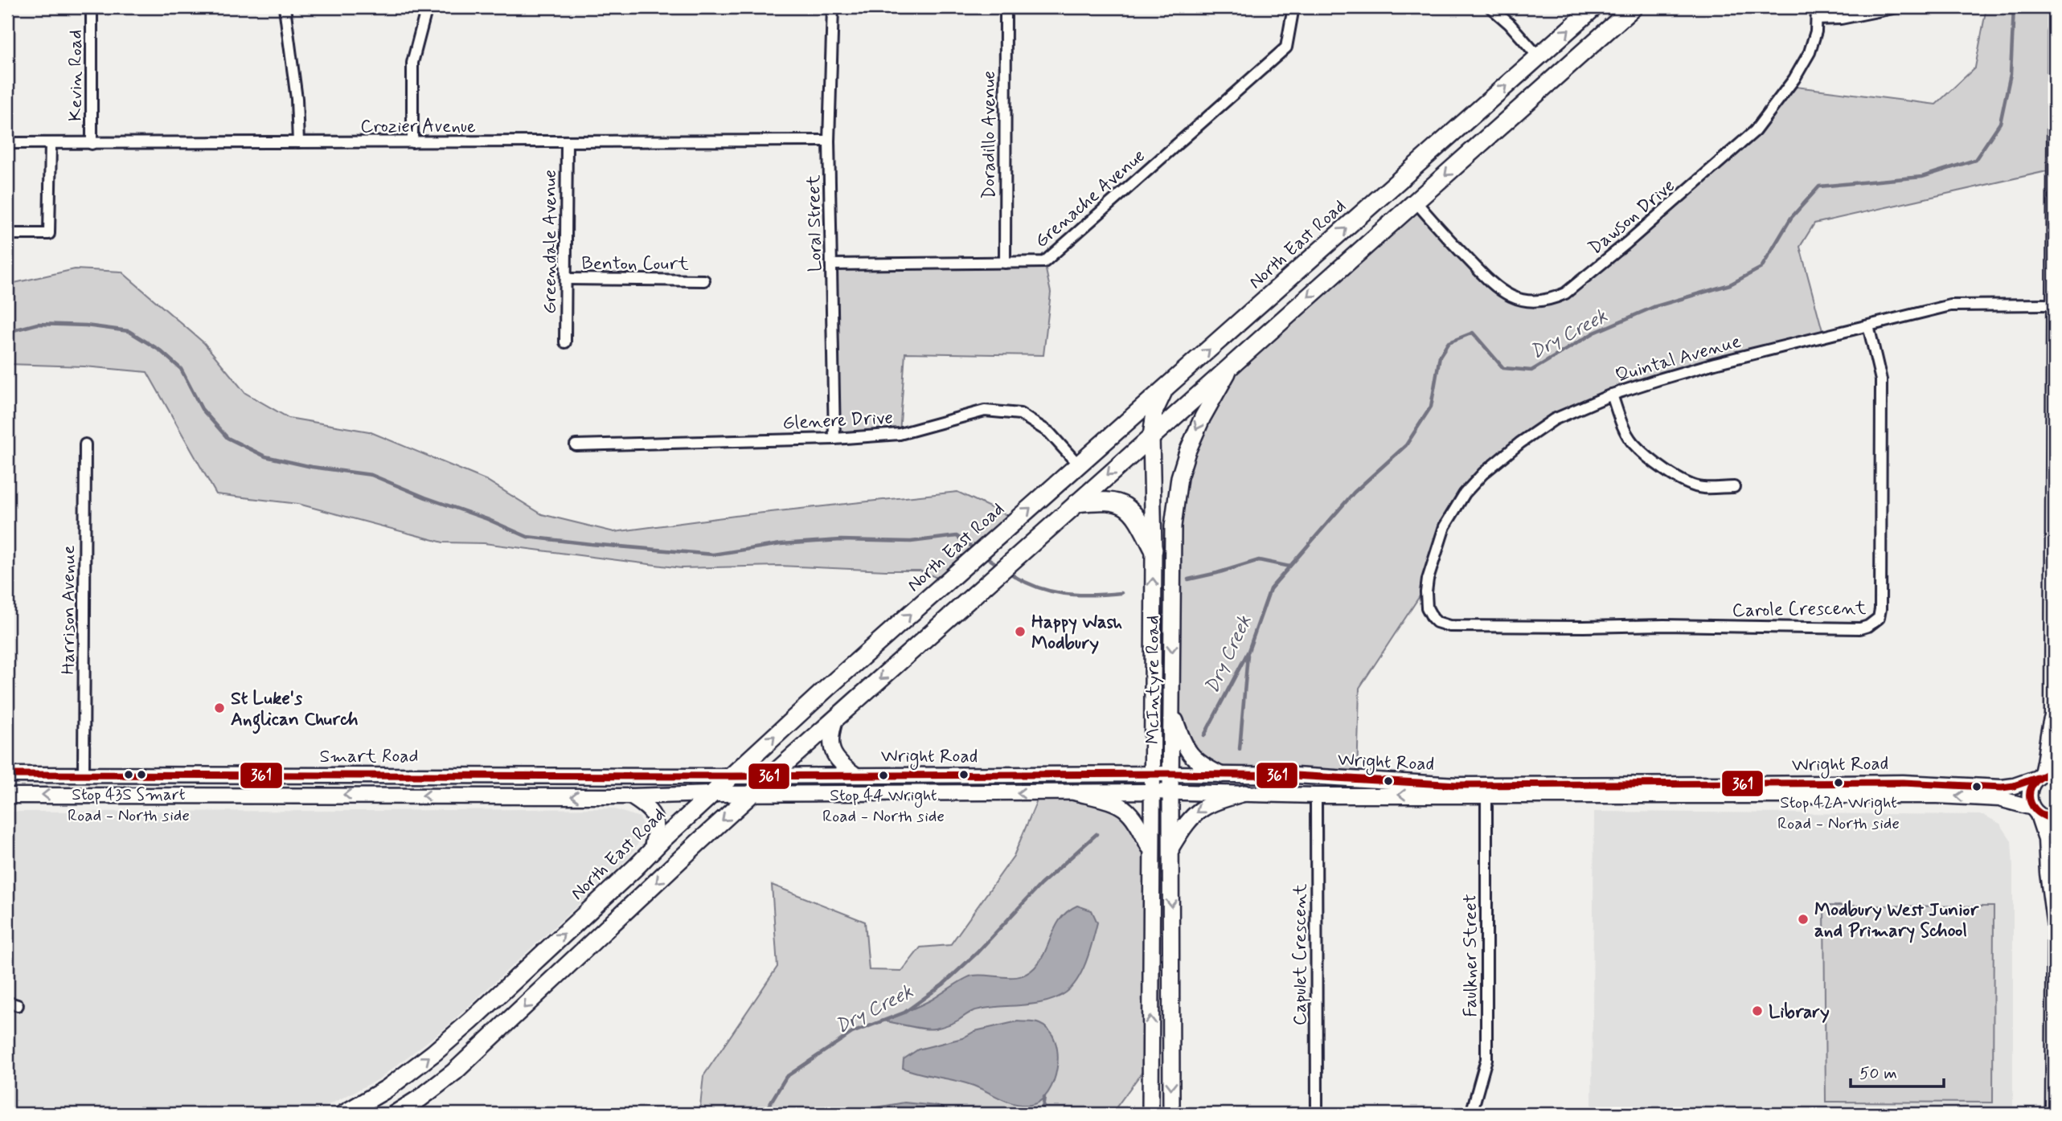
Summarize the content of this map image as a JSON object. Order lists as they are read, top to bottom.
{
  "streets": {
    "highway": ["North East Road"],
    "main road": ["McIntyre Road", "Smart Road", "Wright Road"],
    "street": [
      "Kevin Road",
      "Crozier Avenue",
      "Doradillo Avenue",
      "Grenache Avenue",
      "Dawson Drive",
      "Loral Street",
      "Greendale Avenue",
      "Benton Court",
      "Quintal Avenue",
      "Glenere Drive",
      "Carole Crescent",
      "Harrison Avenue",
      "Capulet Crescent",
      "Faulkner Street"
    ]
  },
  "crossings": [
    ["Kevin Road", "Crozier Avenue"],
    ["Crozier Avenue", "Loral Street"],
    ["Crozier Avenue", "Greendale Avenue"],
    ["Doradillo Avenue", "Grenache Avenue"],
    ["Grenache Avenue", "Loral Street"],
    ["Loral Street", "Glenere Drive"],
    ["Greendale Avenue", "Benton Court"],
    ["North East Road", "Glenere Drive"],
    ["North East Road", "McIntyre Road"],
    ["North East Road", "Smart Road"],
    ["North East Road", "Wright Road"],
    ["Quintal Avenue", "Carole Crescent"],
    ["Harrison Avenue", "Smart Road"],
    ["McIntyre Road", "Wright Road"],
    ["Smart Road", "Wright Road"],
    ["Wright Road", "Capulet Crescent"],
    ["Wright Road", "Faulkner Street"]
  ],
  "water": ["Dry Creek"],
  "places": [
    "Happy Wash Modbury",
    "St Luke's Anglican Church",
    "Stop 43S Smart Road - North side",
    "Stop 44 Wright Road - North side",
    "Stop 42A Wright Road - North side",
    "Modbury West Junior and Primary School",
    "Library"
  ],
  "lines": ["transit line 361"],
  "scale_bar": "50 m"
}
